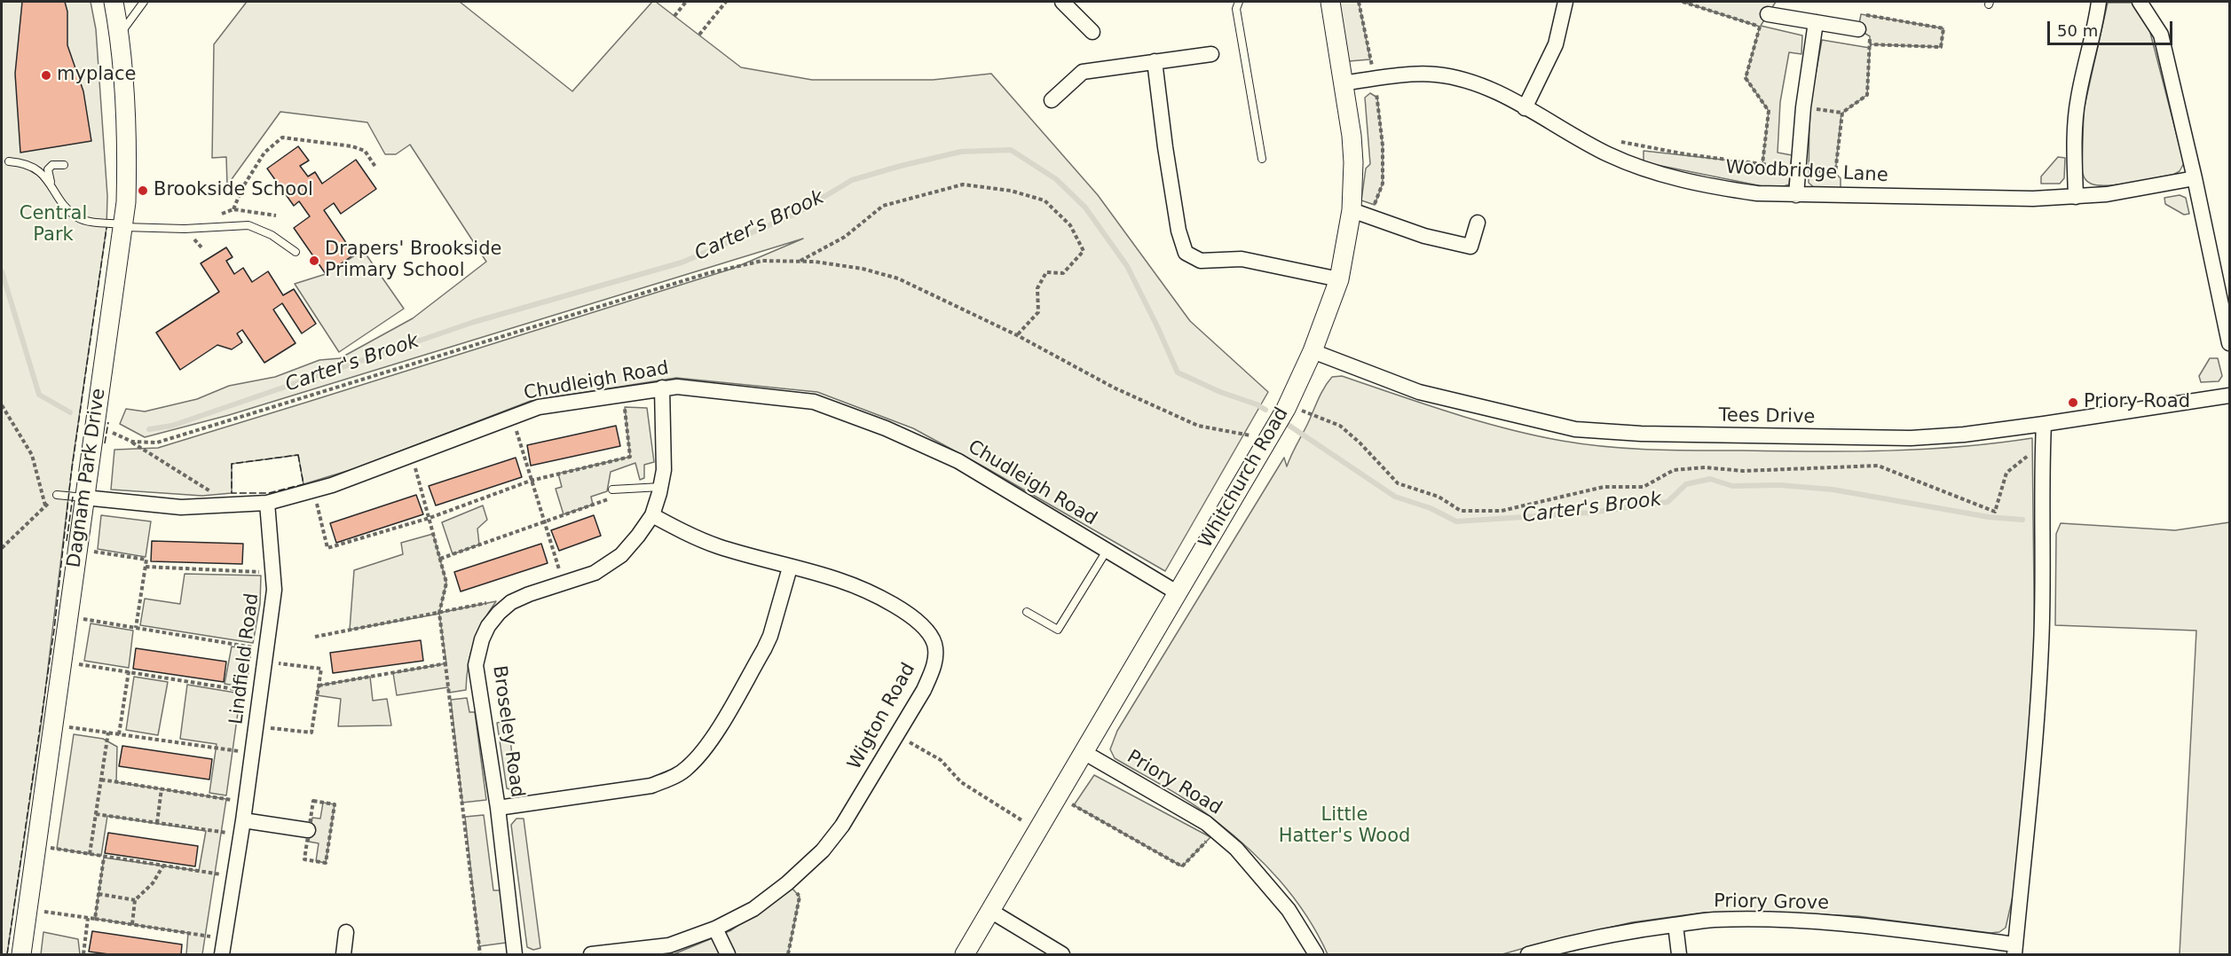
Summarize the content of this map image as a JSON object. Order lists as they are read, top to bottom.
{
  "streets": {
    "street": [
      "Woodbridge Lane",
      "Chudleigh Road",
      "Tees Drive",
      "Dagnam Park Drive",
      "Whitchurch Road",
      "Lindfield Road",
      "Wigton Road",
      "Broseley Road",
      "Priory Road",
      "Priory Grove"
    ]
  },
  "crossings": [
    ["Woodbridge Lane", "Whitchurch Road"],
    ["Chudleigh Road", "Dagnam Park Drive"],
    ["Chudleigh Road", "Whitchurch Road"],
    ["Chudleigh Road", "Lindfield Road"],
    ["Chudleigh Road", "Broseley Road"],
    ["Tees Drive", "Whitchurch Road"],
    ["Whitchurch Road", "Priory Road"],
    ["Wigton Road", "Broseley Road"]
  ],
  "water": ["Carter's Brook"],
  "parks": ["Central Park", "Little Hatter's Wood"],
  "places": [
    "myplace",
    "Brookside School",
    "Drapers' Brookside Primary School",
    "Priory Road"
  ],
  "scale_bar": "50 m"
}
